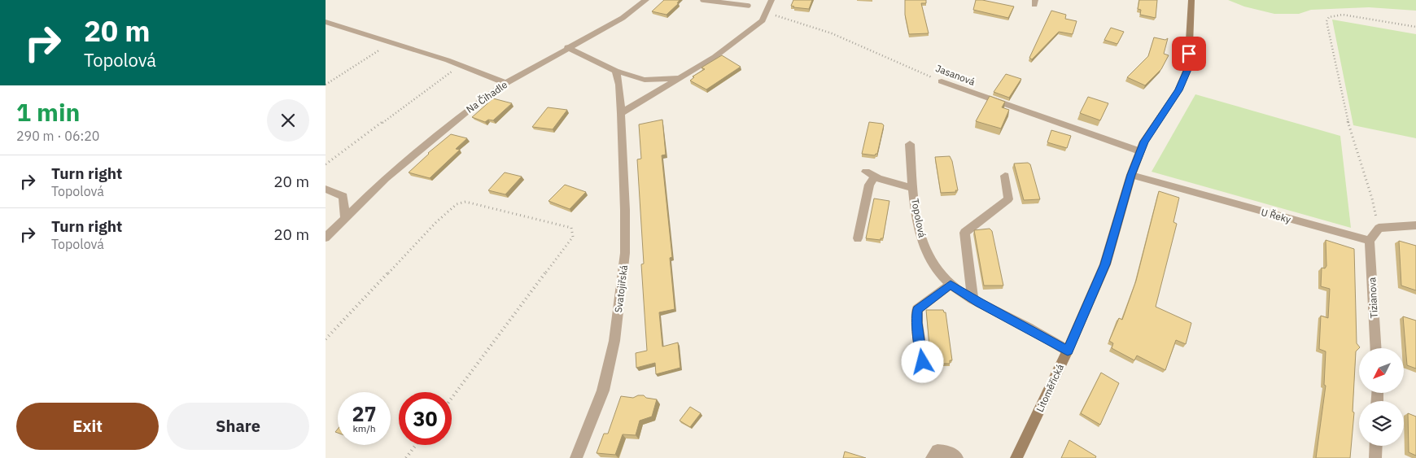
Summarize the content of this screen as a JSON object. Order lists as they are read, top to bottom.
{
  "streets": {
    "main road": ["Litoměřická"],
    "street": [
      "Jasanová",
      "Na Čihadle",
      "U Řeky",
      "Topolová",
      "Svatojiřská",
      "Tizianova"
    ]
  },
  "crossings": [
    ["Jasanová", "Litoměřická"],
    ["U Řeky", "Tizianova"],
    ["U Řeky", "Litoměřická"],
    ["Topolová", "Litoměřická"]
  ],
  "north": "bottom left",
  "page": {
    "turn": ["20 m", "Topolová"],
    "heading": ["1 min", "290 m · 06:20"],
    "list": [
      {
        "name": "Turn right",
        "note": "Topolová",
        "value": "20 m"
      },
      {
        "name": "Turn right",
        "note": "Topolová",
        "value": "20 m"
      }
    ],
    "speed": "27 km/h",
    "limit": "30",
    "buttons": ["Exit", "Share"]
  }
}
